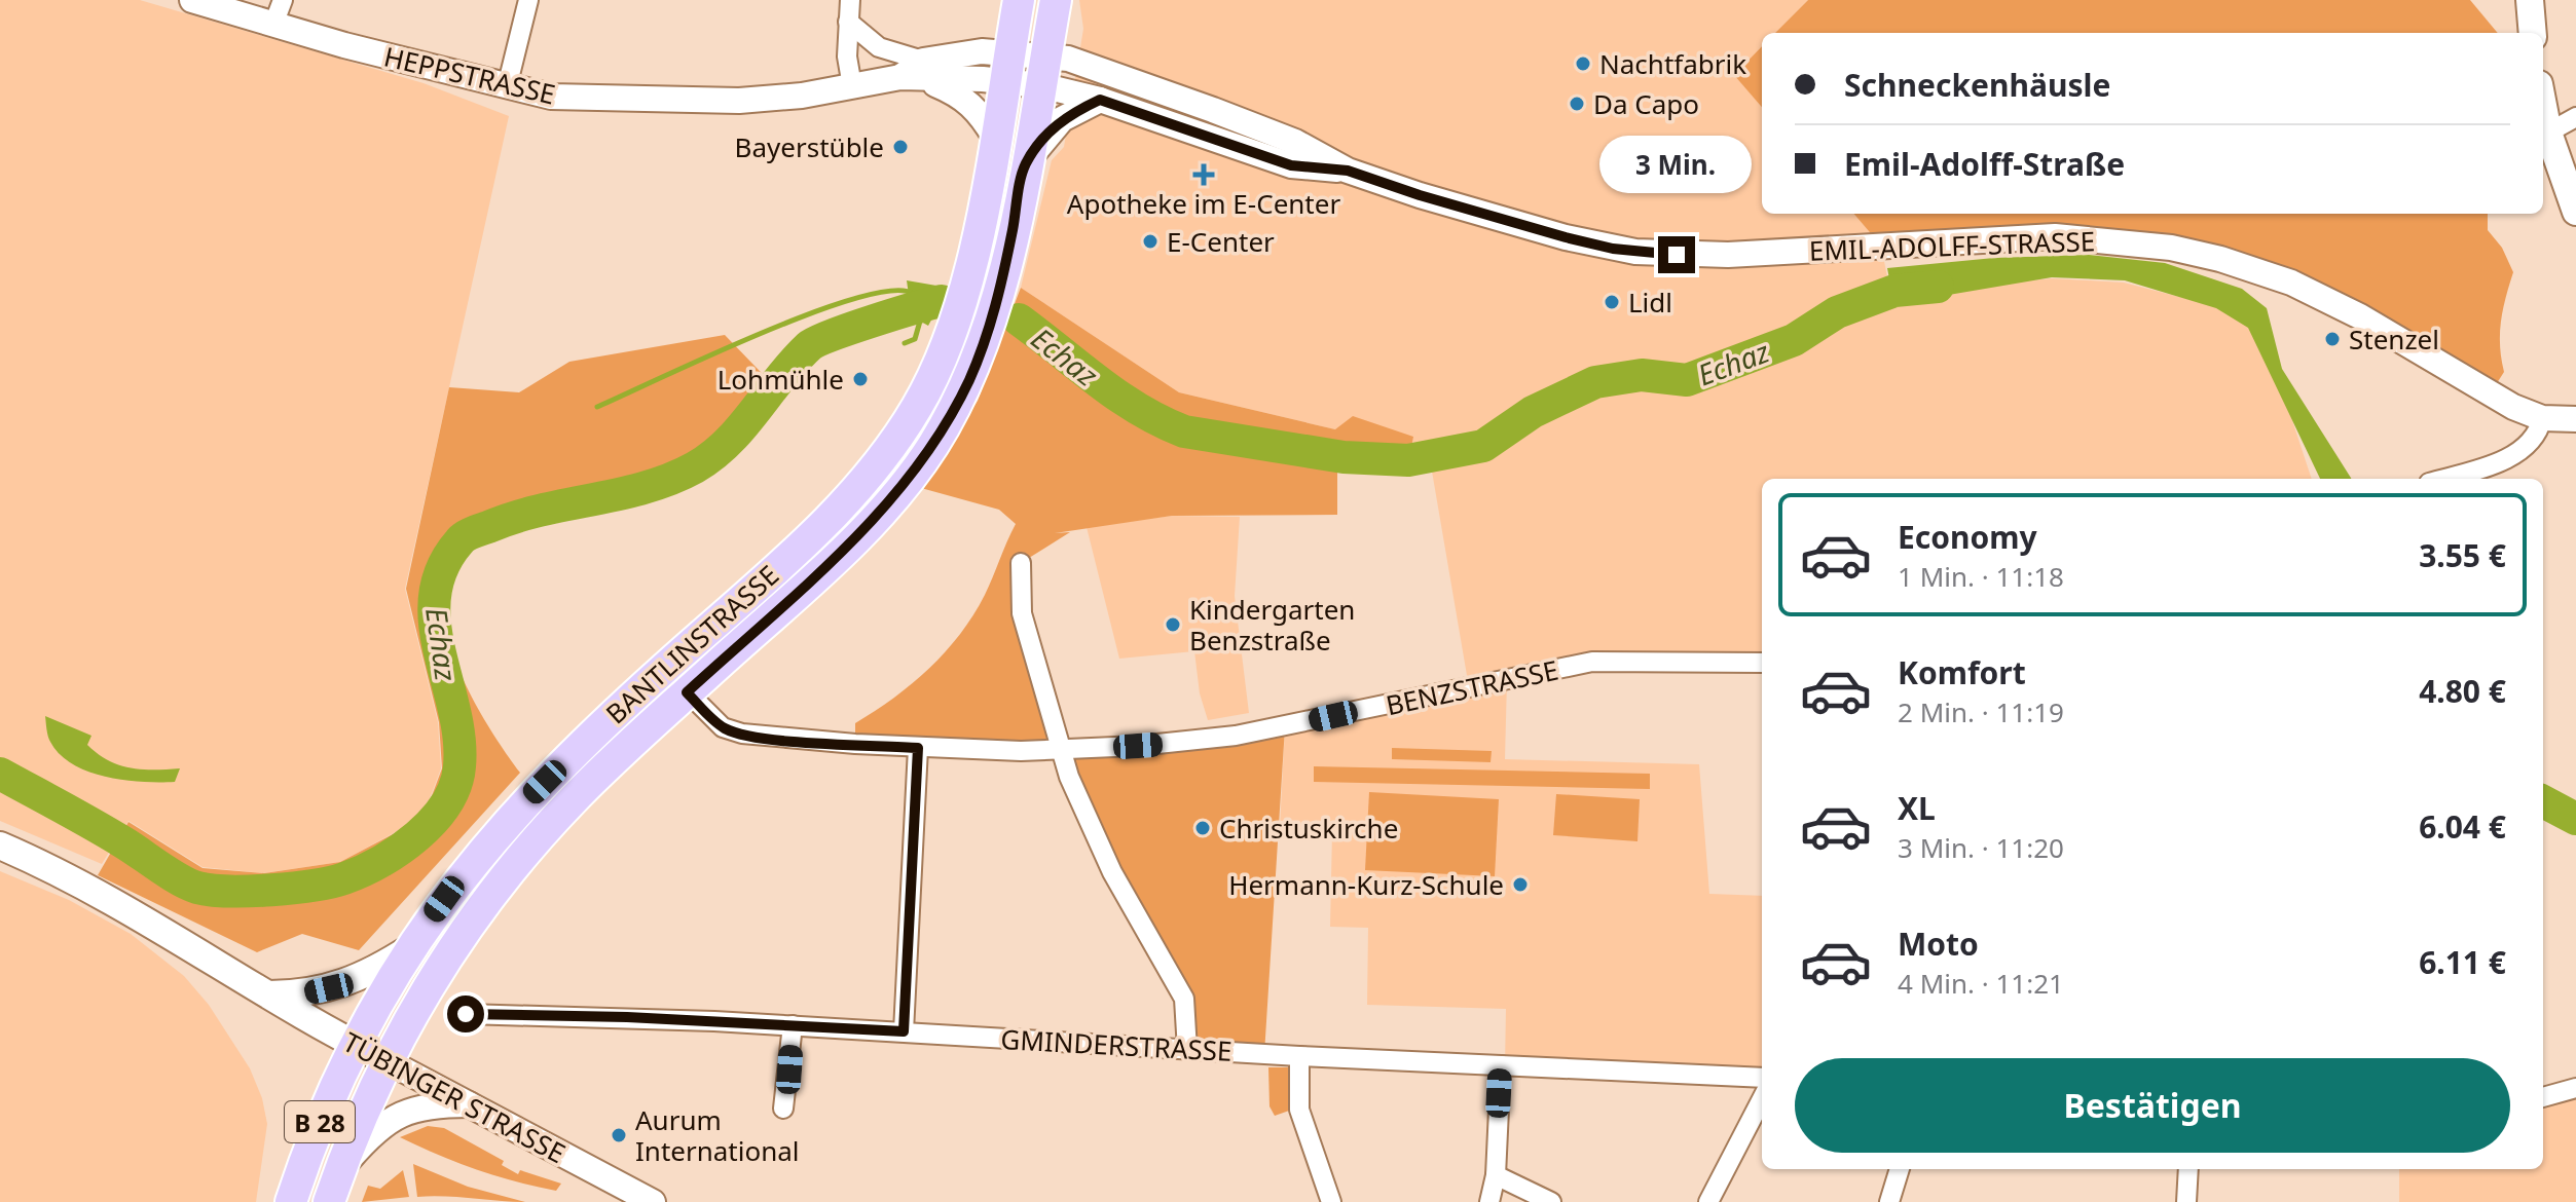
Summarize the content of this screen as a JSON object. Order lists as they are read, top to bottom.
{
  "streets": {
    "main road": ["BANTLINSTRASSE", "TÜBINGER STRASSE", "B 28"],
    "street": [
      "HEPPSTRASSE",
      "EMIL-ADOLFF-STRASSE",
      "BENZSTRASSE",
      "GMINDERSTRASSE"
    ]
  },
  "crossings": [
    ["EMIL-ADOLFF-STRASSE", "BANTLINSTRASSE"],
    ["EMIL-ADOLFF-STRASSE", "B 28"],
    ["BANTLINSTRASSE", "BENZSTRASSE"],
    ["BANTLINSTRASSE", "TÜBINGER STRASSE"],
    ["BANTLINSTRASSE", "B 28"]
  ],
  "water": ["Echaz"],
  "places": {
    "other": [
      "Nachtfabrik",
      "Da Capo",
      "Bayerstüble",
      "E-Center",
      "Lidl",
      "Stenzel",
      "Lohmühle",
      "Kindergarten Benzstraße",
      "Christuskirche",
      "Hermann-Kurz-Schule",
      "Aurum International"
    ],
    "health": ["Apotheke im E-Center"]
  },
  "page": {
    "banner": ["Schneckenhäusle", "Emil-Adolff-Straße"],
    "bubble": "3 Min.",
    "list": [
      {
        "name": "Economy",
        "note": "1 Min. · 11:18",
        "value": "3.55 €"
      },
      {
        "name": "Komfort",
        "note": "2 Min. · 11:19",
        "value": "4.80 €"
      },
      {
        "name": "XL",
        "note": "3 Min. · 11:20",
        "value": "6.04 €"
      },
      {
        "name": "Moto",
        "note": "4 Min. · 11:21",
        "value": "6.11 €"
      }
    ],
    "buttons": "Bestätigen"
  }
}
